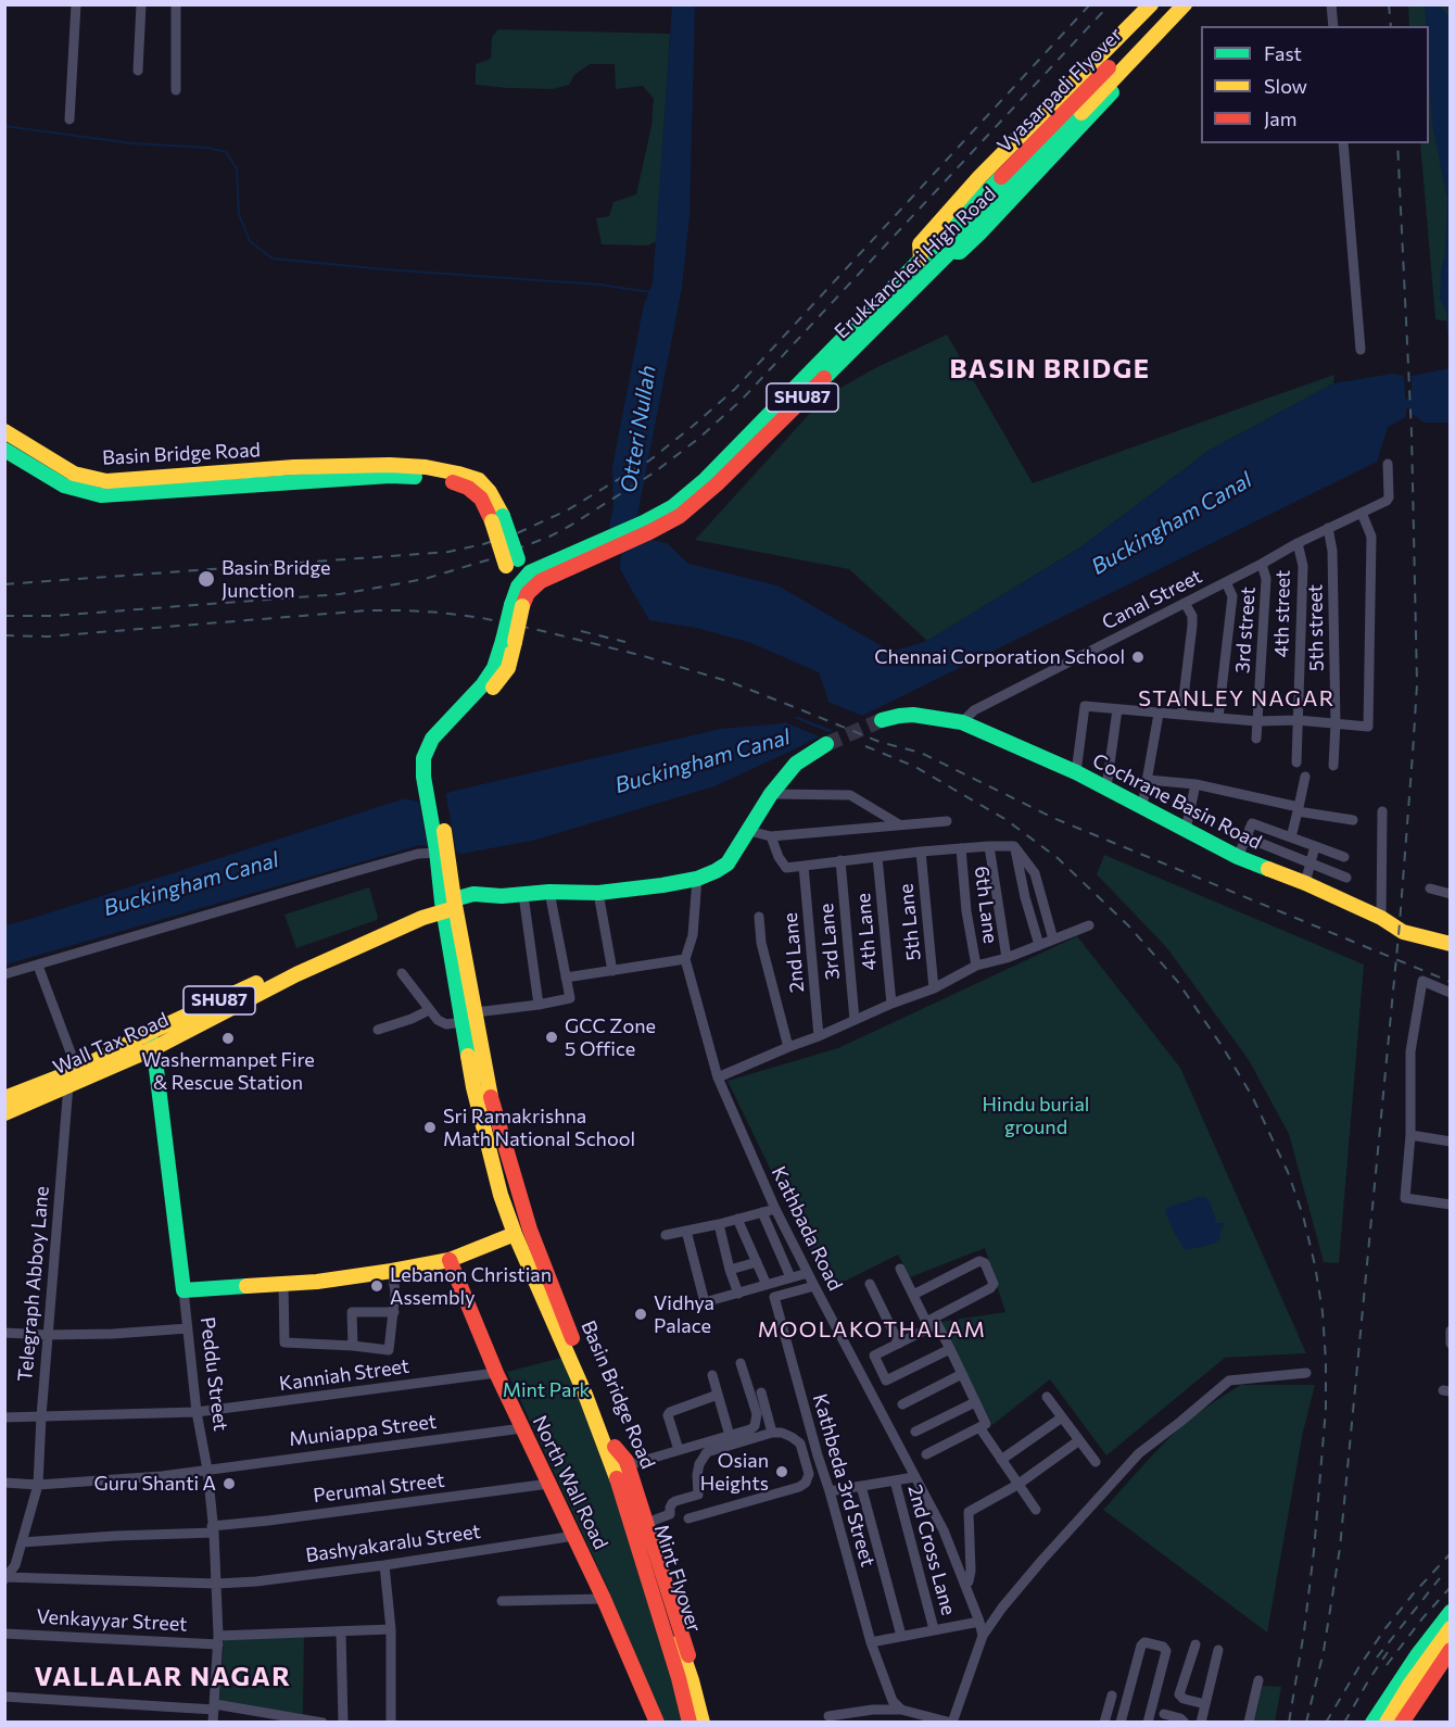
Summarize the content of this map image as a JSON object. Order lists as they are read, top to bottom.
{
  "streets": {
    "main road": [
      "Vyasarpadi Flyover",
      "Erukkancheri High Road",
      "SHU87",
      "Basin Bridge Road",
      "Cochrane Basin Road",
      "Wall Tax Road",
      "Peddu Street",
      "North Wall Road",
      "Mint Flyover"
    ],
    "street": [
      "Canal Street",
      "4th street",
      "5th street",
      "3rd street",
      "6th Lane",
      "5th Lane",
      "4th Lane",
      "3rd Lane",
      "2nd Lane",
      "Kathbada Road",
      "Telegraph Abboy Lane",
      "Kanniah Street",
      "Muniappa Street",
      "Kathbeda 3rd Street",
      "Perumal Street",
      "Bashyakaralu Street",
      "2nd Cross Lane",
      "Venkayyar Street"
    ]
  },
  "crossings": [
    ["Vyasarpadi Flyover", "Erukkancheri High Road"],
    ["Erukkancheri High Road", "SHU87"],
    ["Basin Bridge Road", "Wall Tax Road"],
    ["Basin Bridge Road", "Mint Flyover"],
    ["Canal Street", "4th street"],
    ["Canal Street", "5th street"],
    ["Canal Street", "3rd street"],
    ["Canal Street", "Cochrane Basin Road"],
    ["Wall Tax Road", "Telegraph Abboy Lane"],
    ["Wall Tax Road", "Peddu Street"],
    ["Kathbada Road", "Kathbeda 3rd Street"],
    ["Telegraph Abboy Lane", "Kanniah Street"],
    ["Telegraph Abboy Lane", "Muniappa Street"],
    ["Telegraph Abboy Lane", "Perumal Street"],
    ["Telegraph Abboy Lane", "Bashyakaralu Street"],
    ["Peddu Street", "Kanniah Street"],
    ["Peddu Street", "Muniappa Street"],
    ["Peddu Street", "Perumal Street"],
    ["Peddu Street", "Bashyakaralu Street"],
    ["Peddu Street", "Venkayyar Street"],
    ["Kanniah Street", "North Wall Road"],
    ["Muniappa Street", "North Wall Road"],
    ["North Wall Road", "Perumal Street"],
    ["North Wall Road", "Bashyakaralu Street"]
  ],
  "districts": [
    "BASIN BRIDGE",
    "STANLEY NAGAR",
    "MOOLAKOTHALAM",
    "VALLALAR NAGAR"
  ],
  "water": ["Otteri Nullah", "Buckingham Canal"],
  "parks": ["Hindu burial ground", "Mint Park"],
  "places": [
    "Basin Bridge Junction",
    "Chennai Corporation School",
    "GCC Zone 5 Office",
    "Washermanpet Fire & Rescue Station",
    "Sri Ramakrishna Math National School",
    "Lebanon Christian Assembly",
    "Vidhya Palace",
    "Osian Heights",
    "Guru Shanti A"
  ],
  "legend": ["Fast", "Slow", "Jam"]
}
